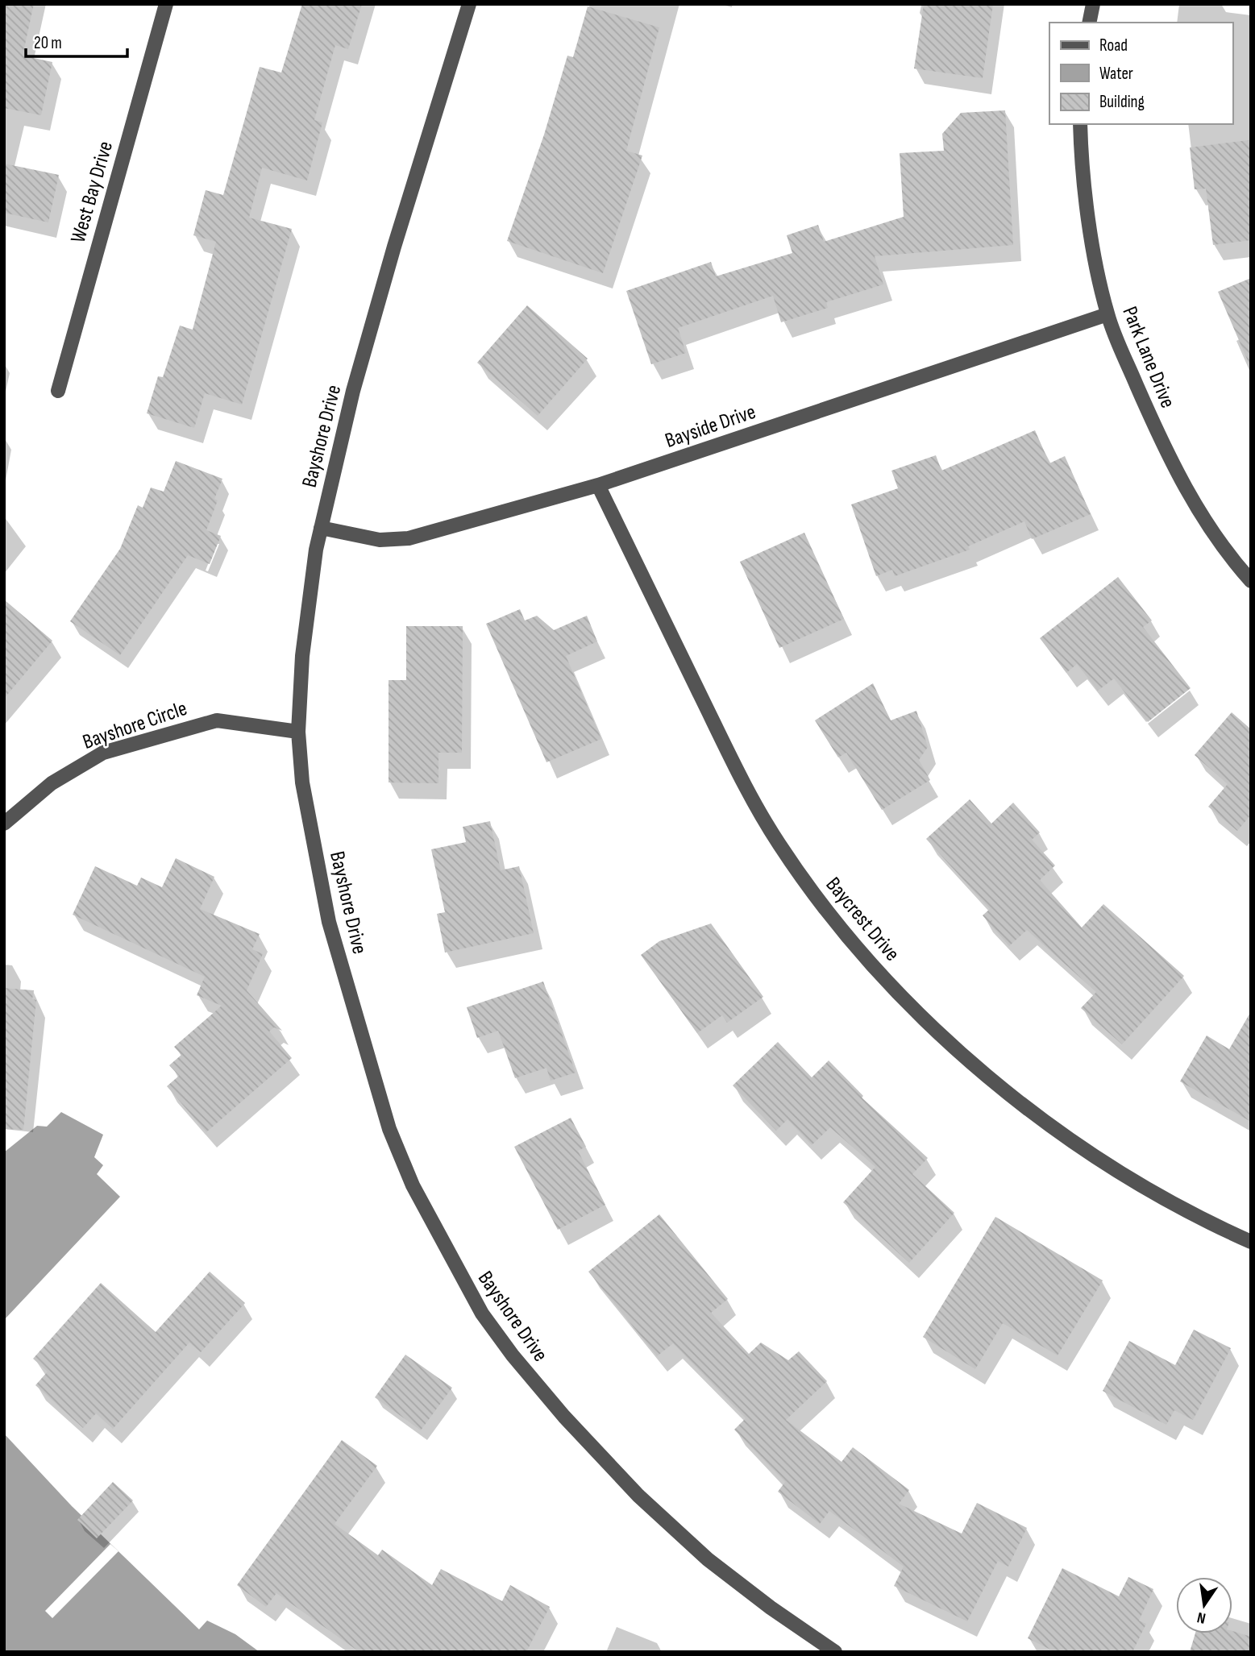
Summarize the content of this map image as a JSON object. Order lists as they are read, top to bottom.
{
  "streets": {
    "street": [
      "West Bay Drive",
      "Park Lane Drive",
      "Bayside Drive",
      "Bayshore Drive",
      "Bayshore Circle",
      "Baycrest Drive"
    ]
  },
  "crossings": [
    ["Park Lane Drive", "Bayside Drive"],
    ["Bayside Drive", "Bayshore Drive"],
    ["Bayside Drive", "Baycrest Drive"],
    ["Bayshore Drive", "Bayshore Circle"]
  ],
  "legend": ["Road", "Water", "Building"],
  "scale_bar": "20 m",
  "north": "bottom"
}
